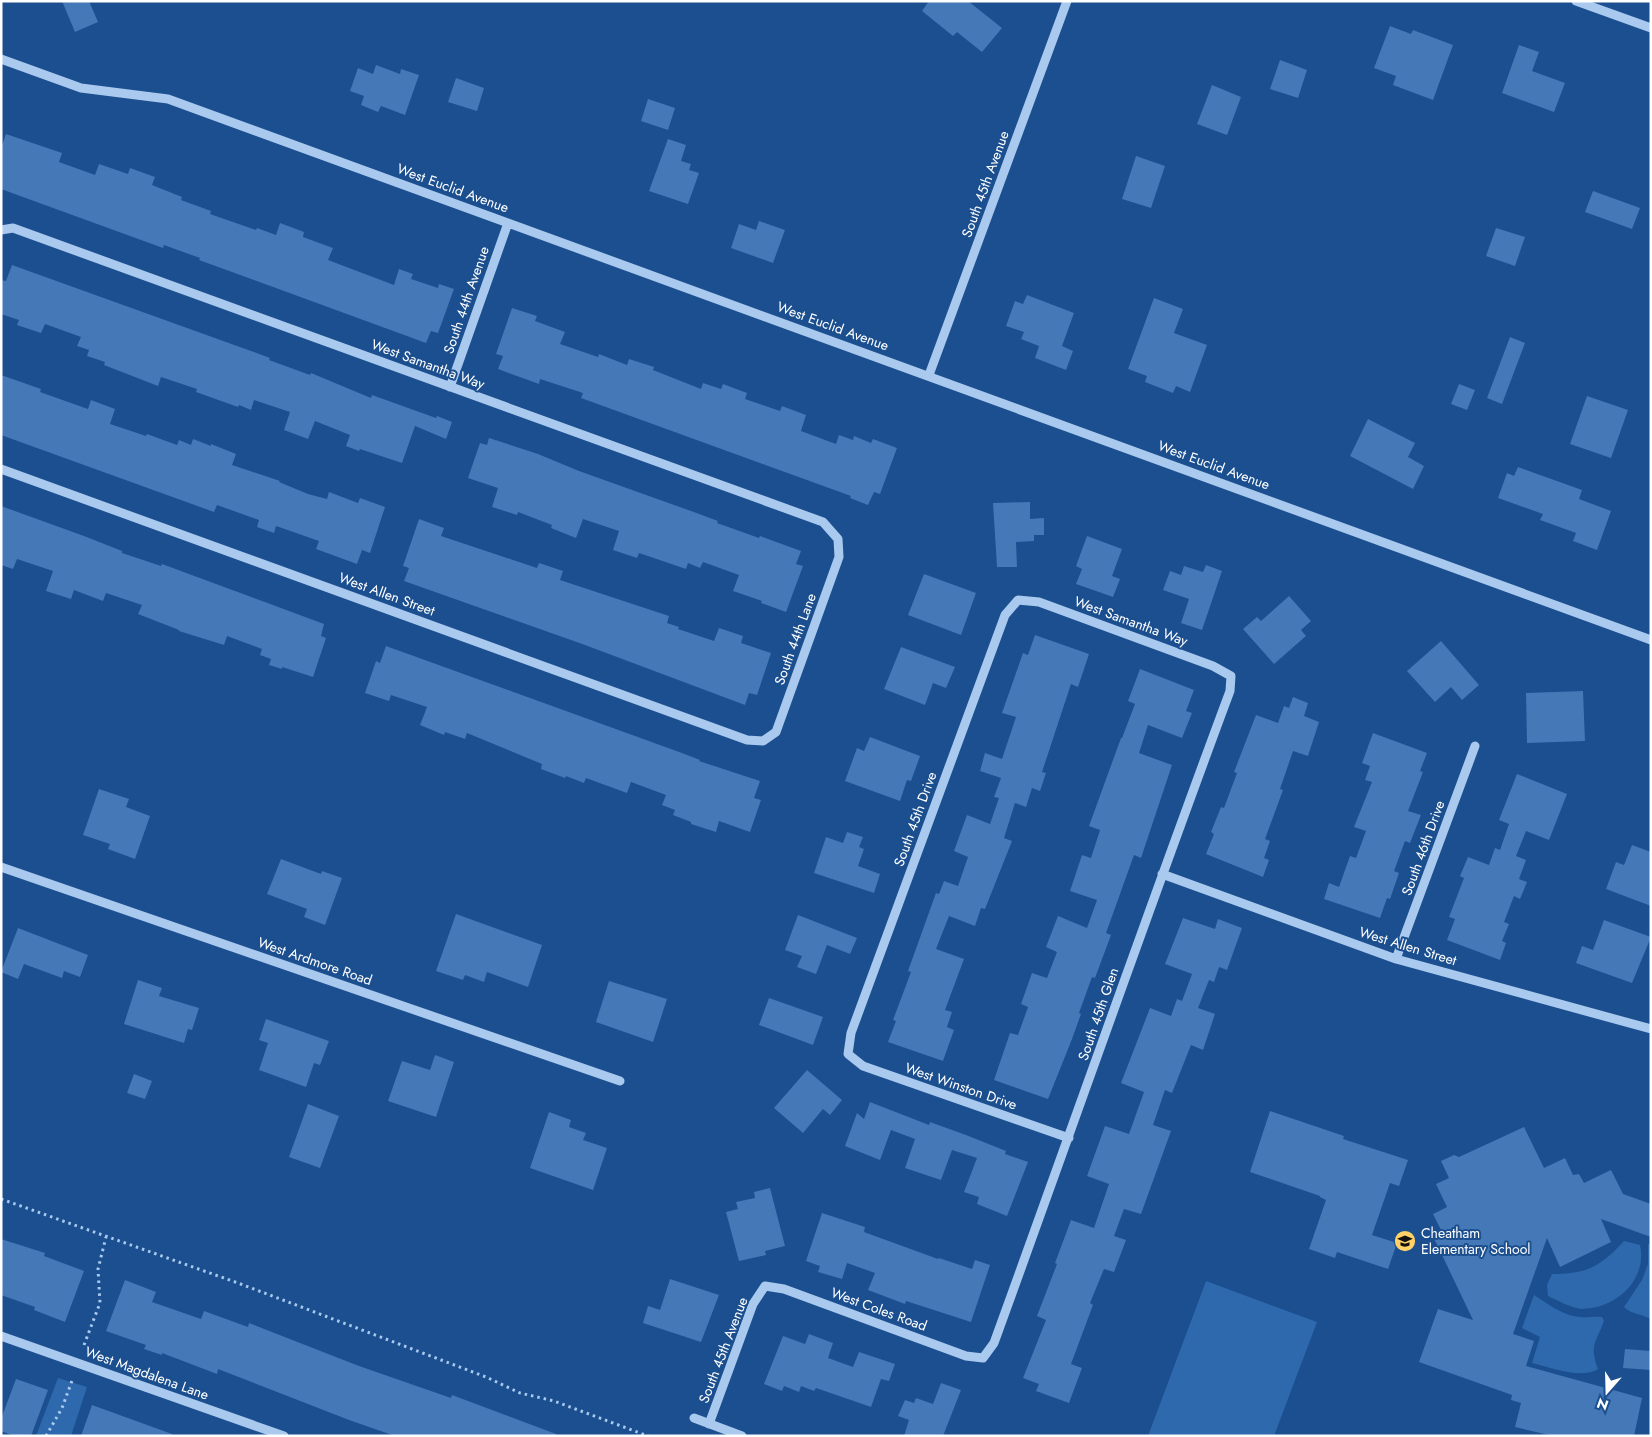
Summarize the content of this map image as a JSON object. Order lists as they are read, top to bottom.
{
  "streets": {
    "street": [
      "South 45th Avenue",
      "West Euclid Avenue",
      "South 44th Avenue",
      "West Samantha Way",
      "West Allen Street",
      "South 44th Lane",
      "South 45th Drive",
      "South 46th Drive",
      "West Ardmore Road",
      "South 45th Glen",
      "West Winston Drive",
      "West Coles Road",
      "West Magdalena Lane"
    ]
  },
  "crossings": [
    ["South 45th Avenue", "West Euclid Avenue"],
    ["South 45th Avenue", "West Coles Road"],
    ["West Euclid Avenue", "South 44th Avenue"],
    ["South 44th Avenue", "West Samantha Way"],
    ["West Samantha Way", "South 44th Lane"],
    ["West Samantha Way", "South 45th Drive"],
    ["West Samantha Way", "South 45th Glen"],
    ["West Allen Street", "South 44th Lane"],
    ["West Allen Street", "South 46th Drive"],
    ["West Allen Street", "South 45th Glen"],
    ["South 45th Drive", "West Winston Drive"],
    ["South 45th Glen", "West Winston Drive"],
    ["South 45th Glen", "West Coles Road"]
  ],
  "places": {
    "school or university": ["Cheatham Elementary School"]
  },
  "north": "bottom"
}
